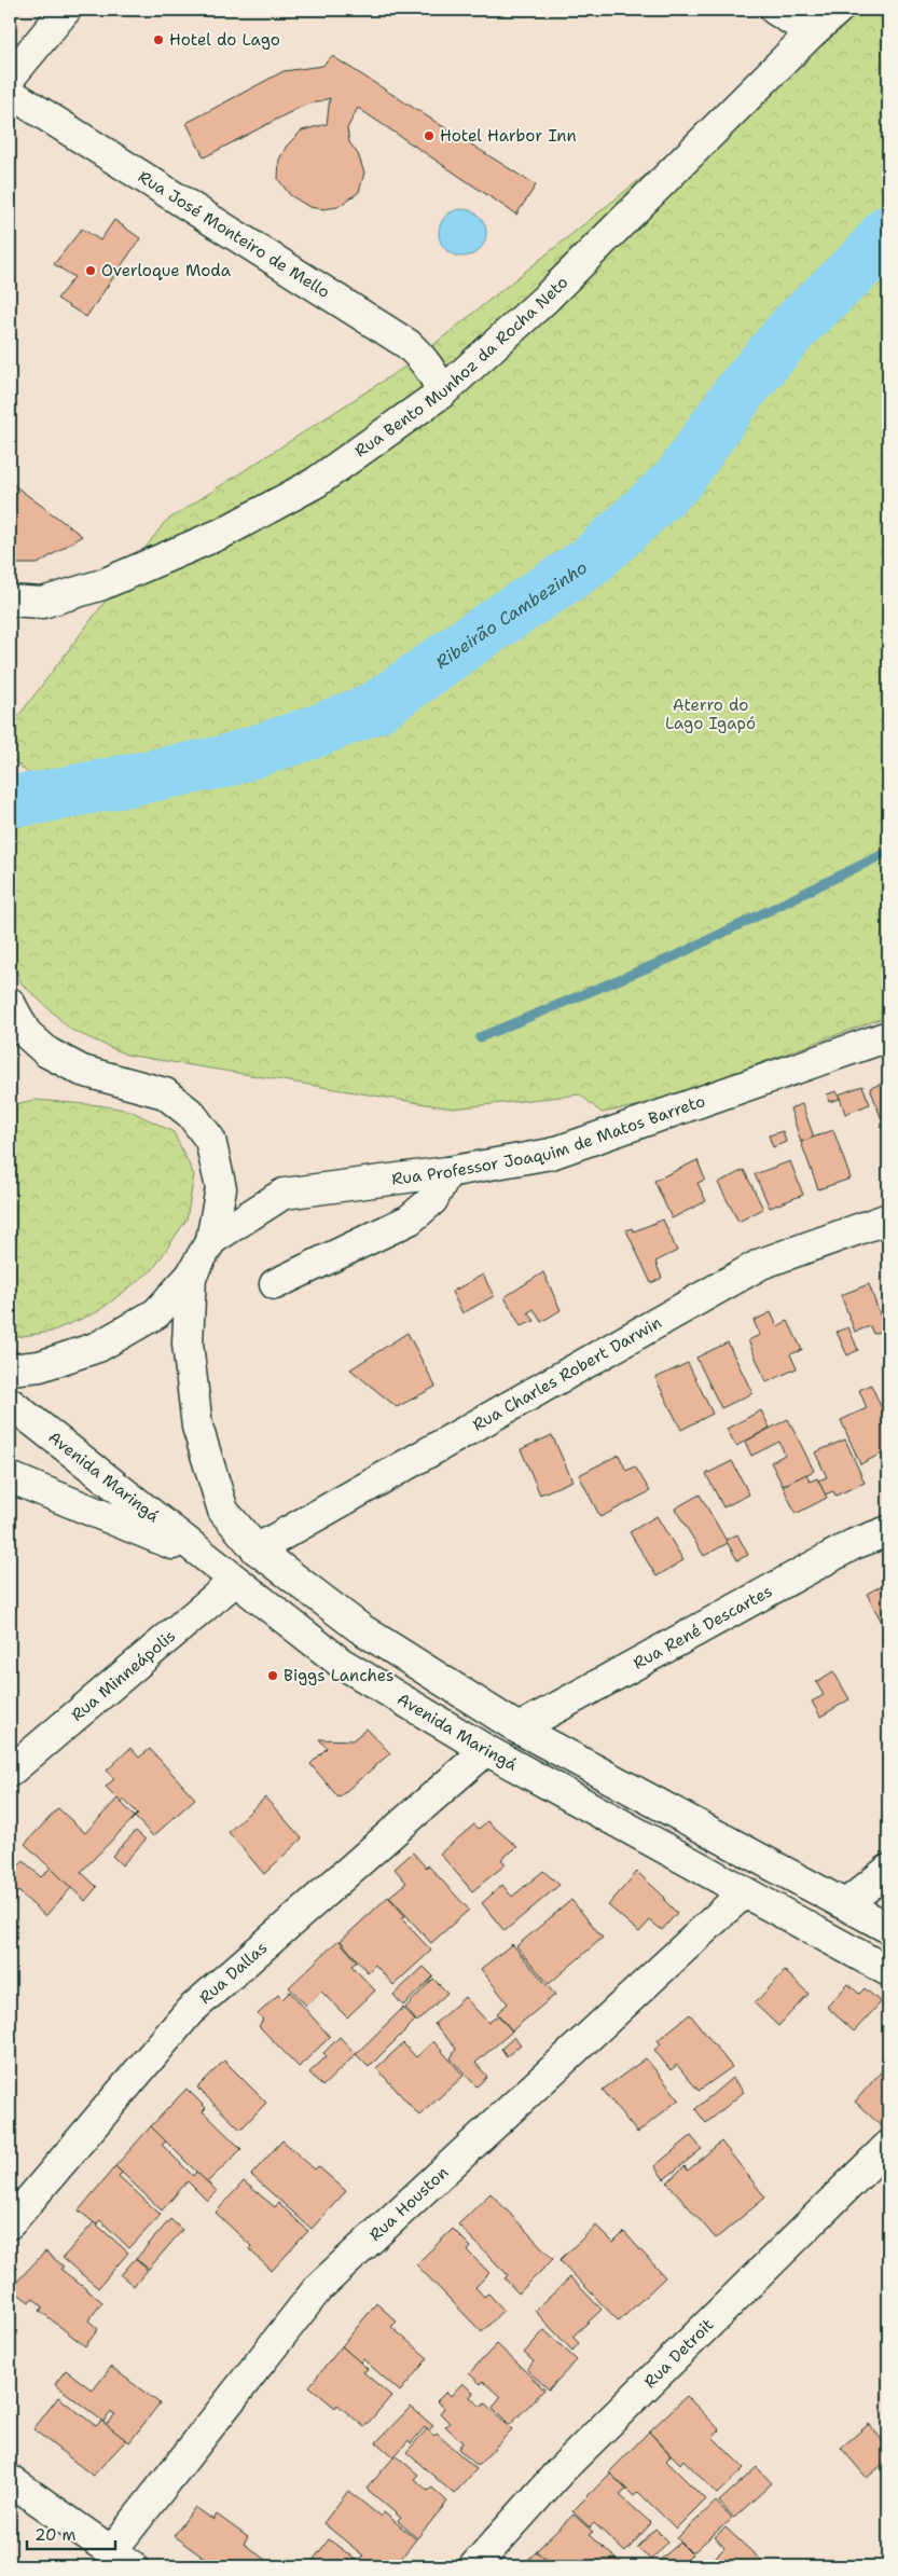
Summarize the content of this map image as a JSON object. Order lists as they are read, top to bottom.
{
  "streets": {
    "street": [
      "Rua José Monteiro de Mello",
      "Rua Bento Munhoz da Rocha Neto",
      "Rua Professor Joaquim de Matos Barreto",
      "Rua Charles Robert Darwin",
      "Avenida Maringá",
      "Rua René Descartes",
      "Rua Minneápolis",
      "Rua Dallas",
      "Rua Houston",
      "Rua Detroit"
    ]
  },
  "crossings": [
    ["Rua José Monteiro de Mello", "Rua Bento Munhoz da Rocha Neto"],
    ["Avenida Maringá", "Rua Minneápolis"],
    ["Avenida Maringá", "Rua Dallas"],
    ["Avenida Maringá", "Rua Houston"]
  ],
  "water": ["Ribeirão Cambezinho"],
  "parks": ["Aterro do Lago Igapó"],
  "places": [
    "Hotel do Lago",
    "Hotel Harbor Inn",
    "Overloque Moda",
    "Biggs Lanches"
  ],
  "scale_bar": "20 m"
}
